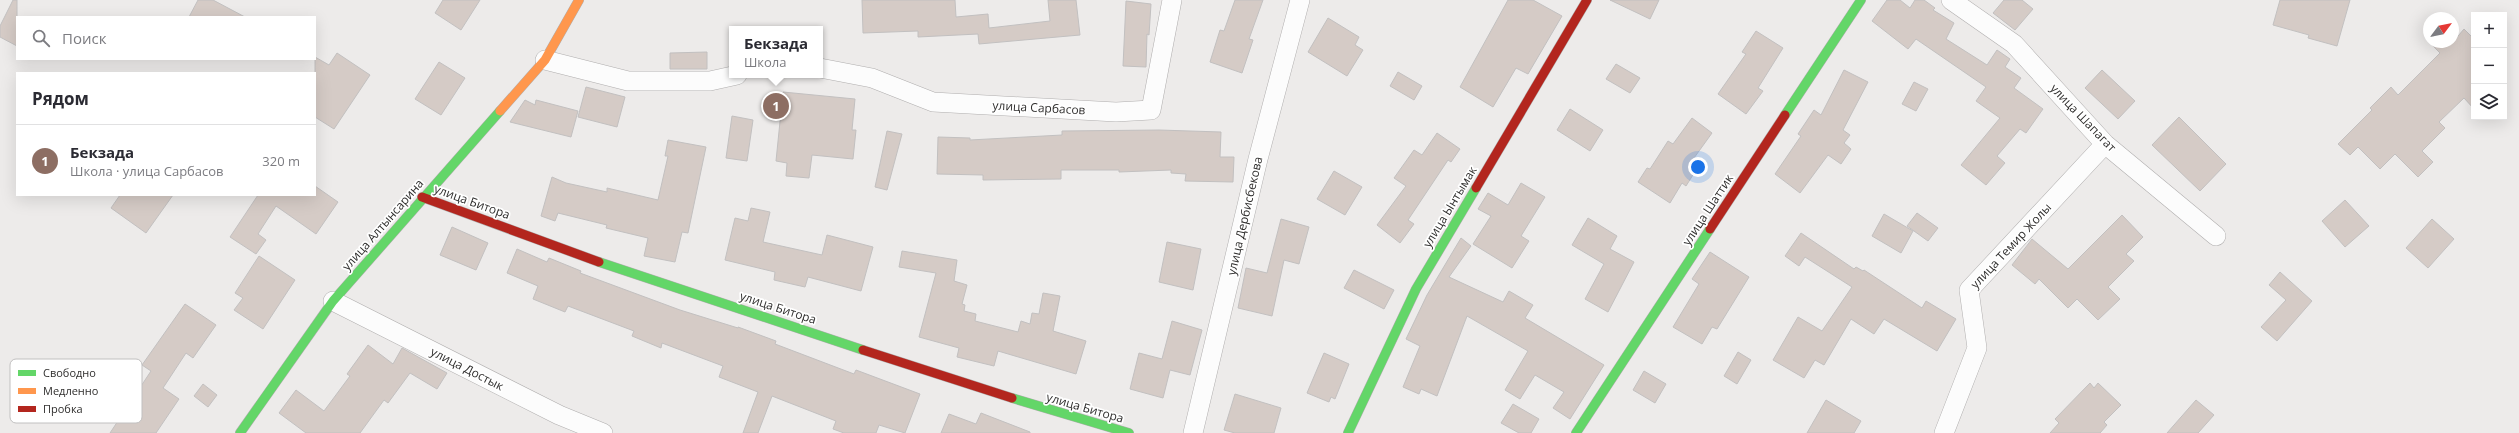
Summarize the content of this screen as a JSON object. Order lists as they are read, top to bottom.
{
  "streets": {
    "street": [
      "улица Сарбасов",
      "улица Шапагат",
      "улица Битора",
      "улица Ынтымак",
      "улица Шаттик",
      "улица Дербисбекова",
      "улица Алтынсарина",
      "улица Темир Жолы",
      "улица Достык"
    ]
  },
  "crossings": [
    ["улица Шапагат", "улица Темир Жолы"],
    ["улица Битора", "улица Алтынсарина"],
    ["улица Алтынсарина", "улица Достык"]
  ],
  "legend": ["Свободно", "Медленно", "Пробка"],
  "north": "top right",
  "page": {
    "map_buttons": ["+", "−"],
    "search": "Поиск",
    "popup": ["Бекзада", "Школа"],
    "heading": "Рядом",
    "pins": "1",
    "list": [
      {
        "mark": "1",
        "name": "Бекзада",
        "note": "Школа · улица Сарбасов",
        "value": "320 m"
      }
    ]
  }
}
